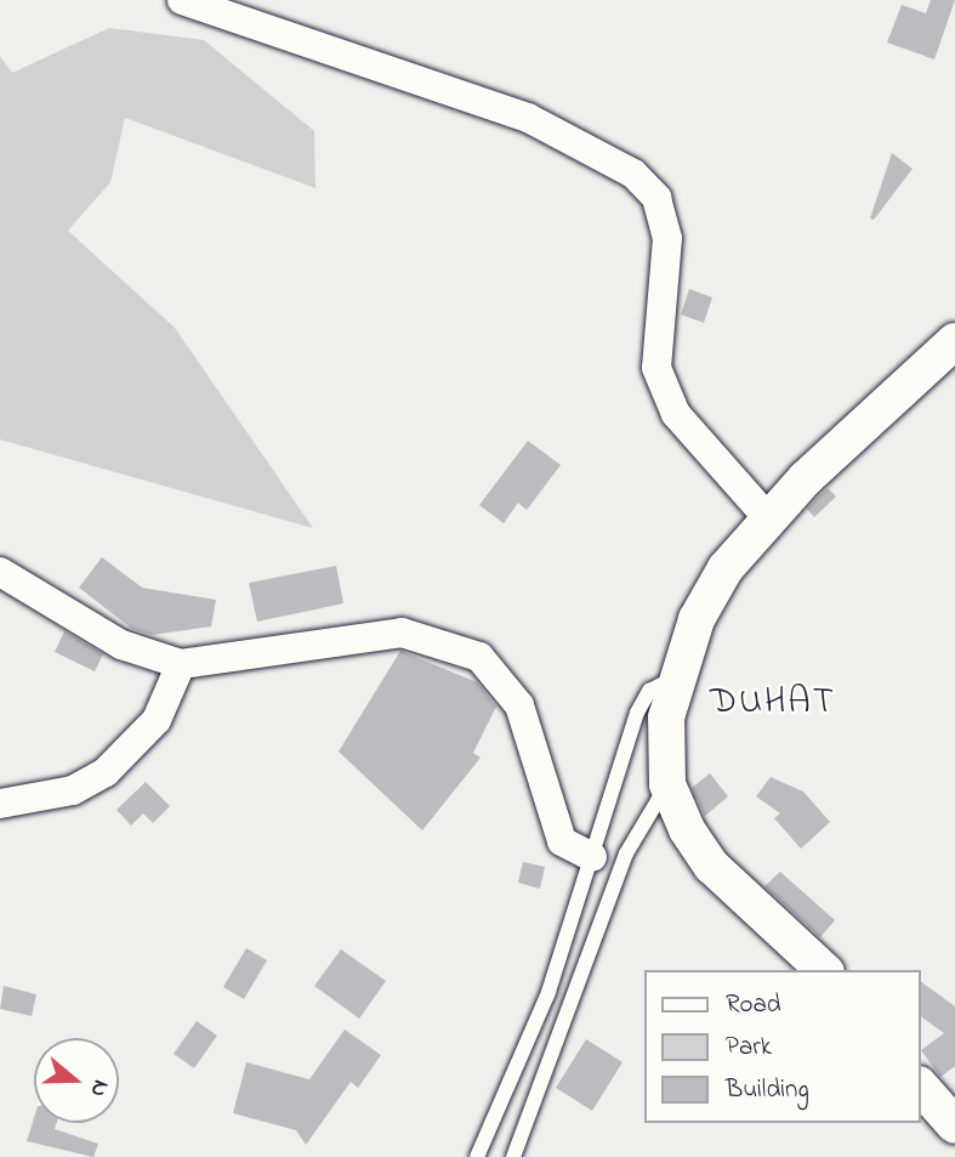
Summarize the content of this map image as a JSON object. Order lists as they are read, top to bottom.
{
  "districts": ["DUHAT"],
  "legend": ["Road", "Park", "Building"],
  "north": "right"
}
